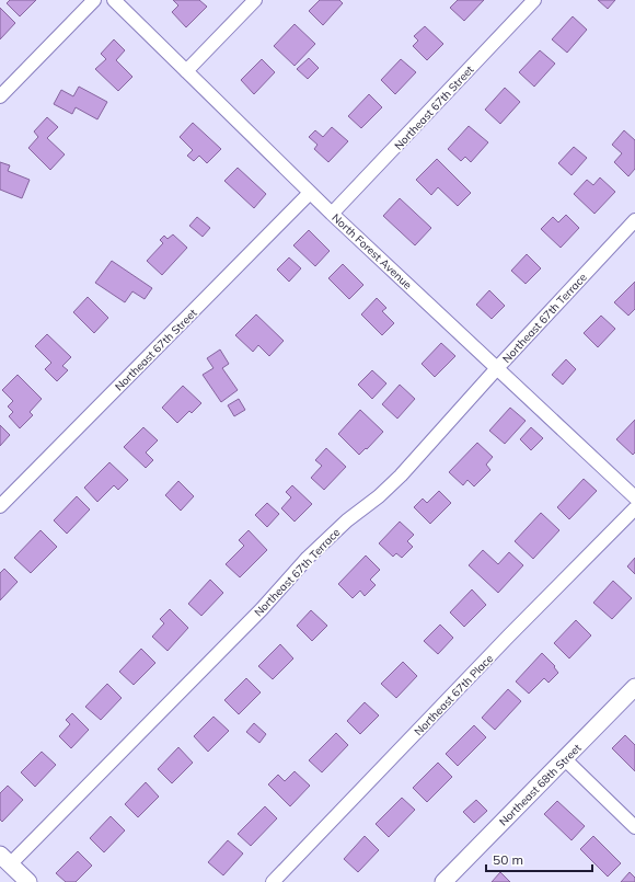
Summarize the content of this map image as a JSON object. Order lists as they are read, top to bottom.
{
  "streets": {
    "street": [
      "Northeast 67th Street",
      "North Forest Avenue",
      "Northeast 67th Terrace",
      "Northeast 67th Place",
      "Northeast 68th Street"
    ]
  },
  "crossings": [
    ["Northeast 67th Street", "North Forest Avenue"],
    ["North Forest Avenue", "Northeast 67th Terrace"]
  ],
  "scale_bar": "50 m"
}
